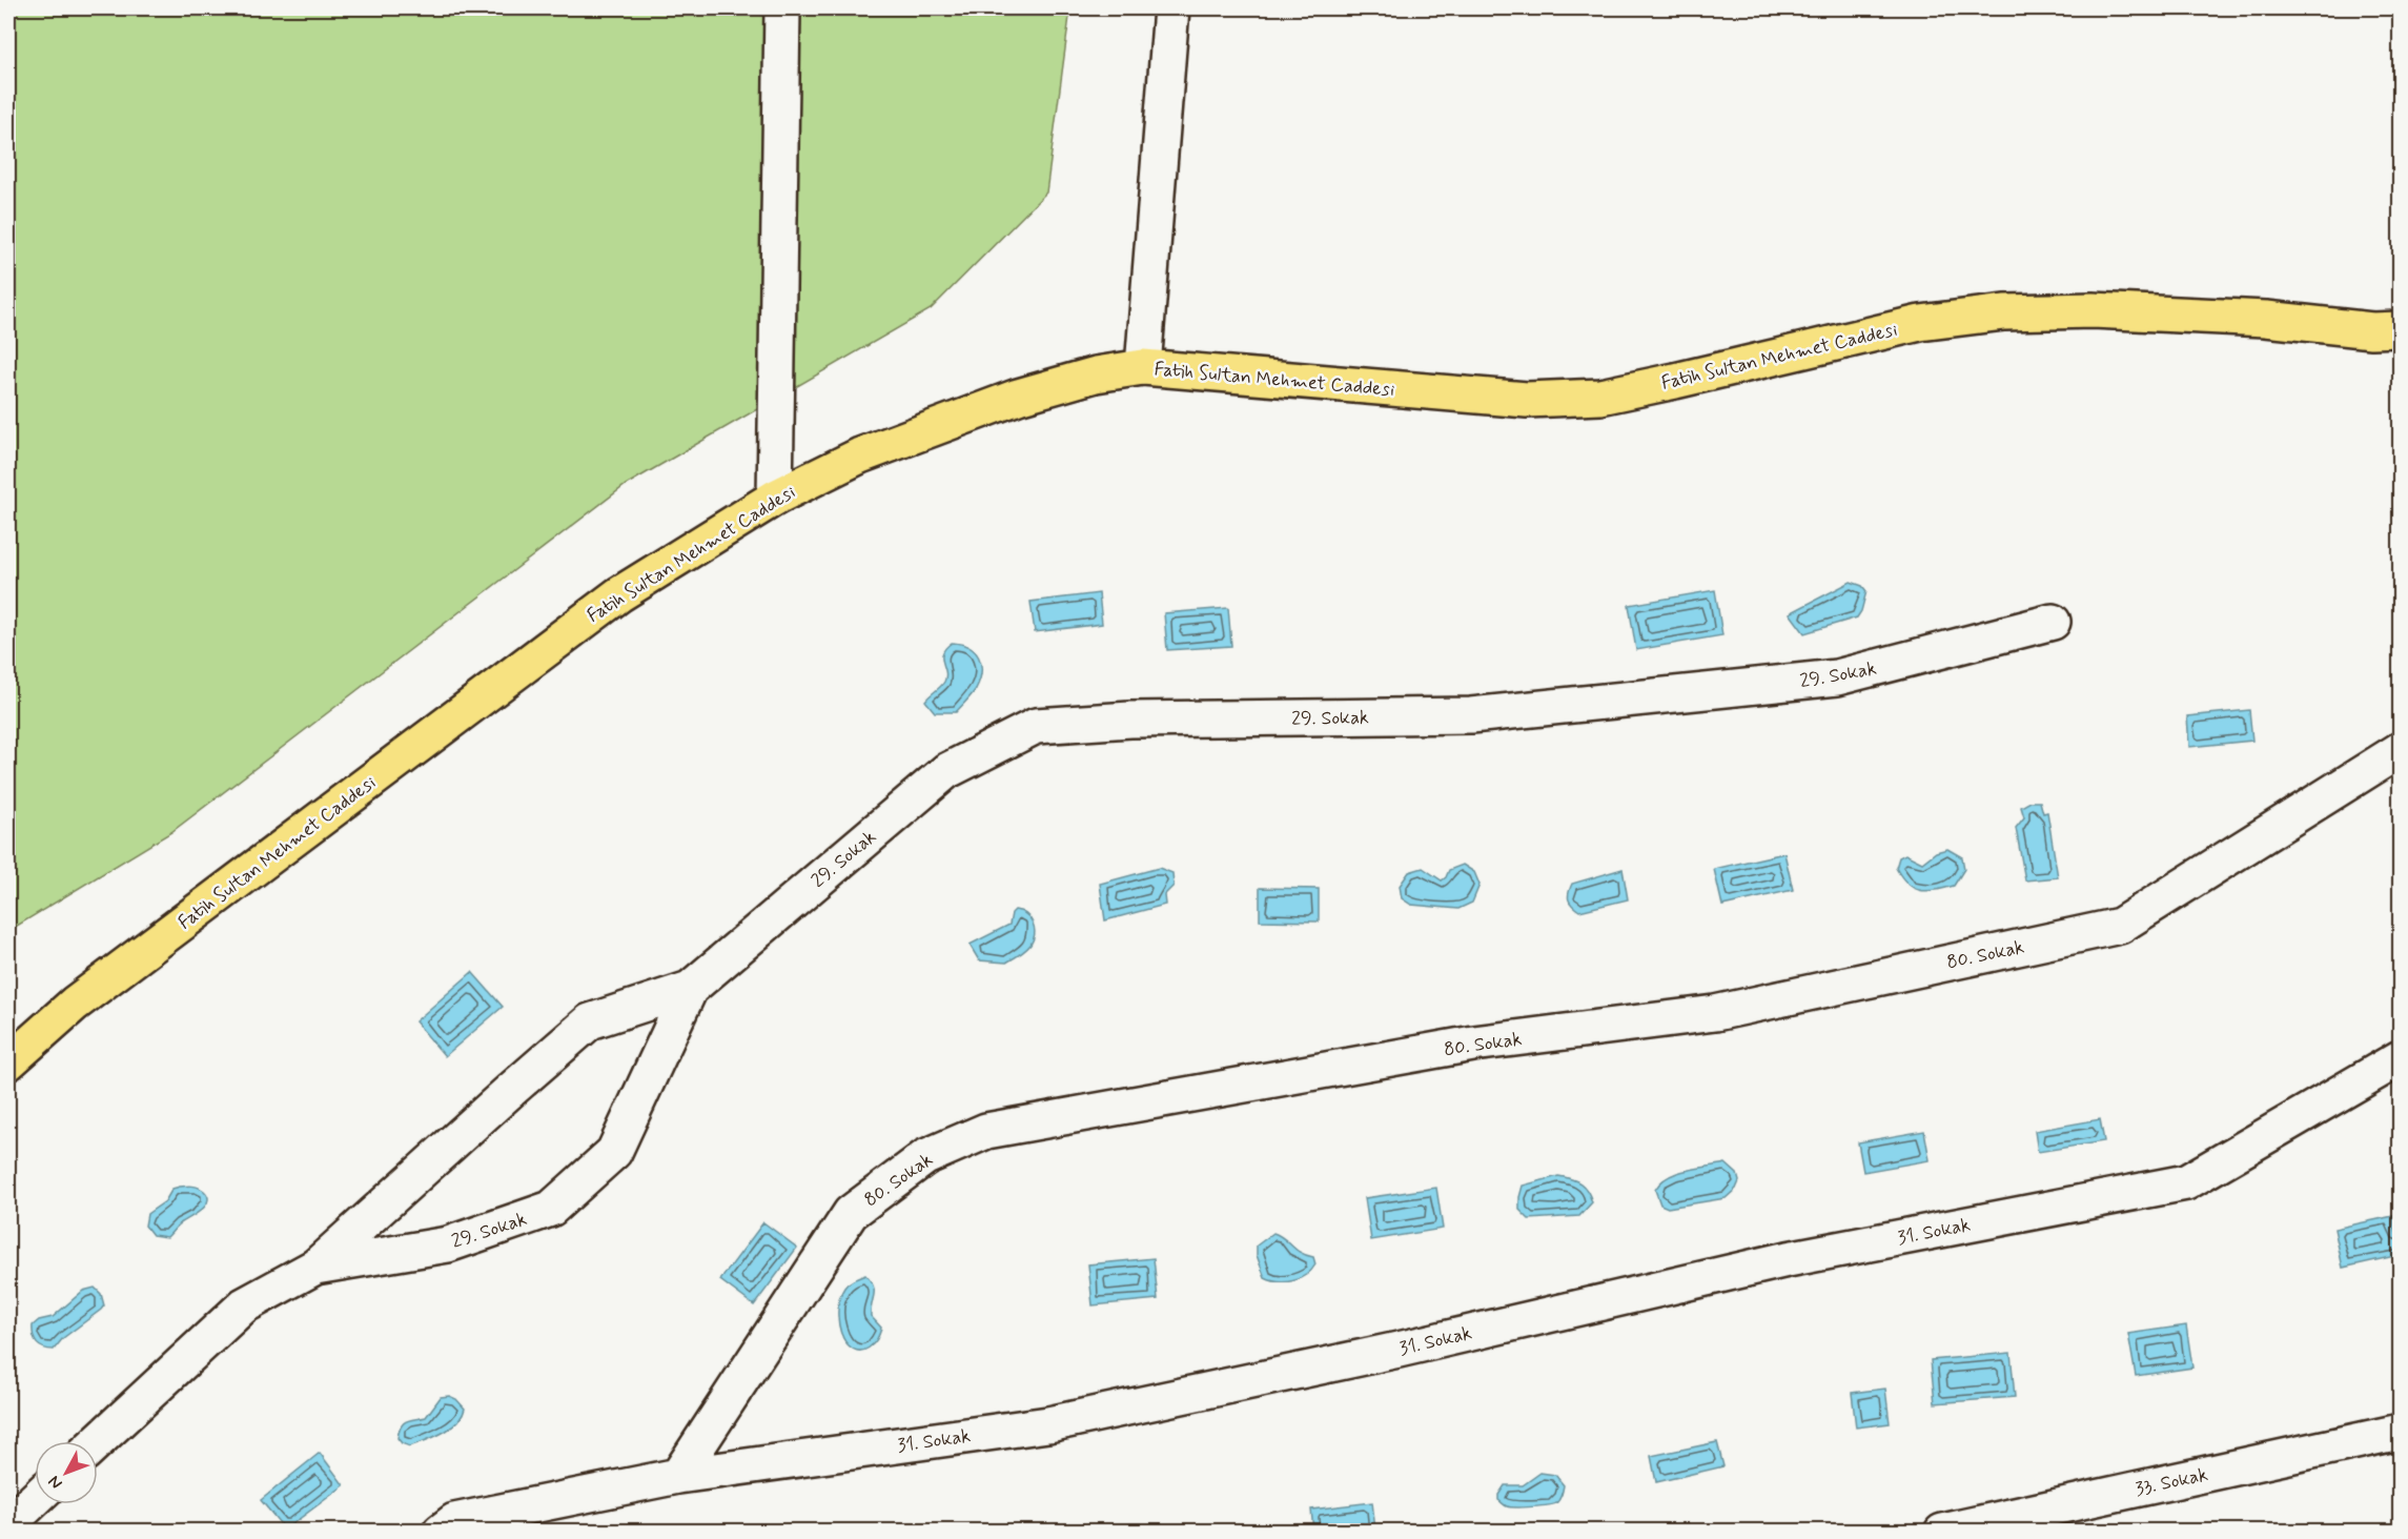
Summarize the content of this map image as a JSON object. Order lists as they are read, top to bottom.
{
  "streets": {
    "main road": ["Fatih Sultan Mehmet Caddesi"],
    "street": [
      "29. Sokak",
      "80. Sokak",
      "31. Sokak",
      "33. Sokak"
    ]
  },
  "crossings": [
    ["80. Sokak", "31. Sokak"]
  ],
  "north": "bottom left"
}
